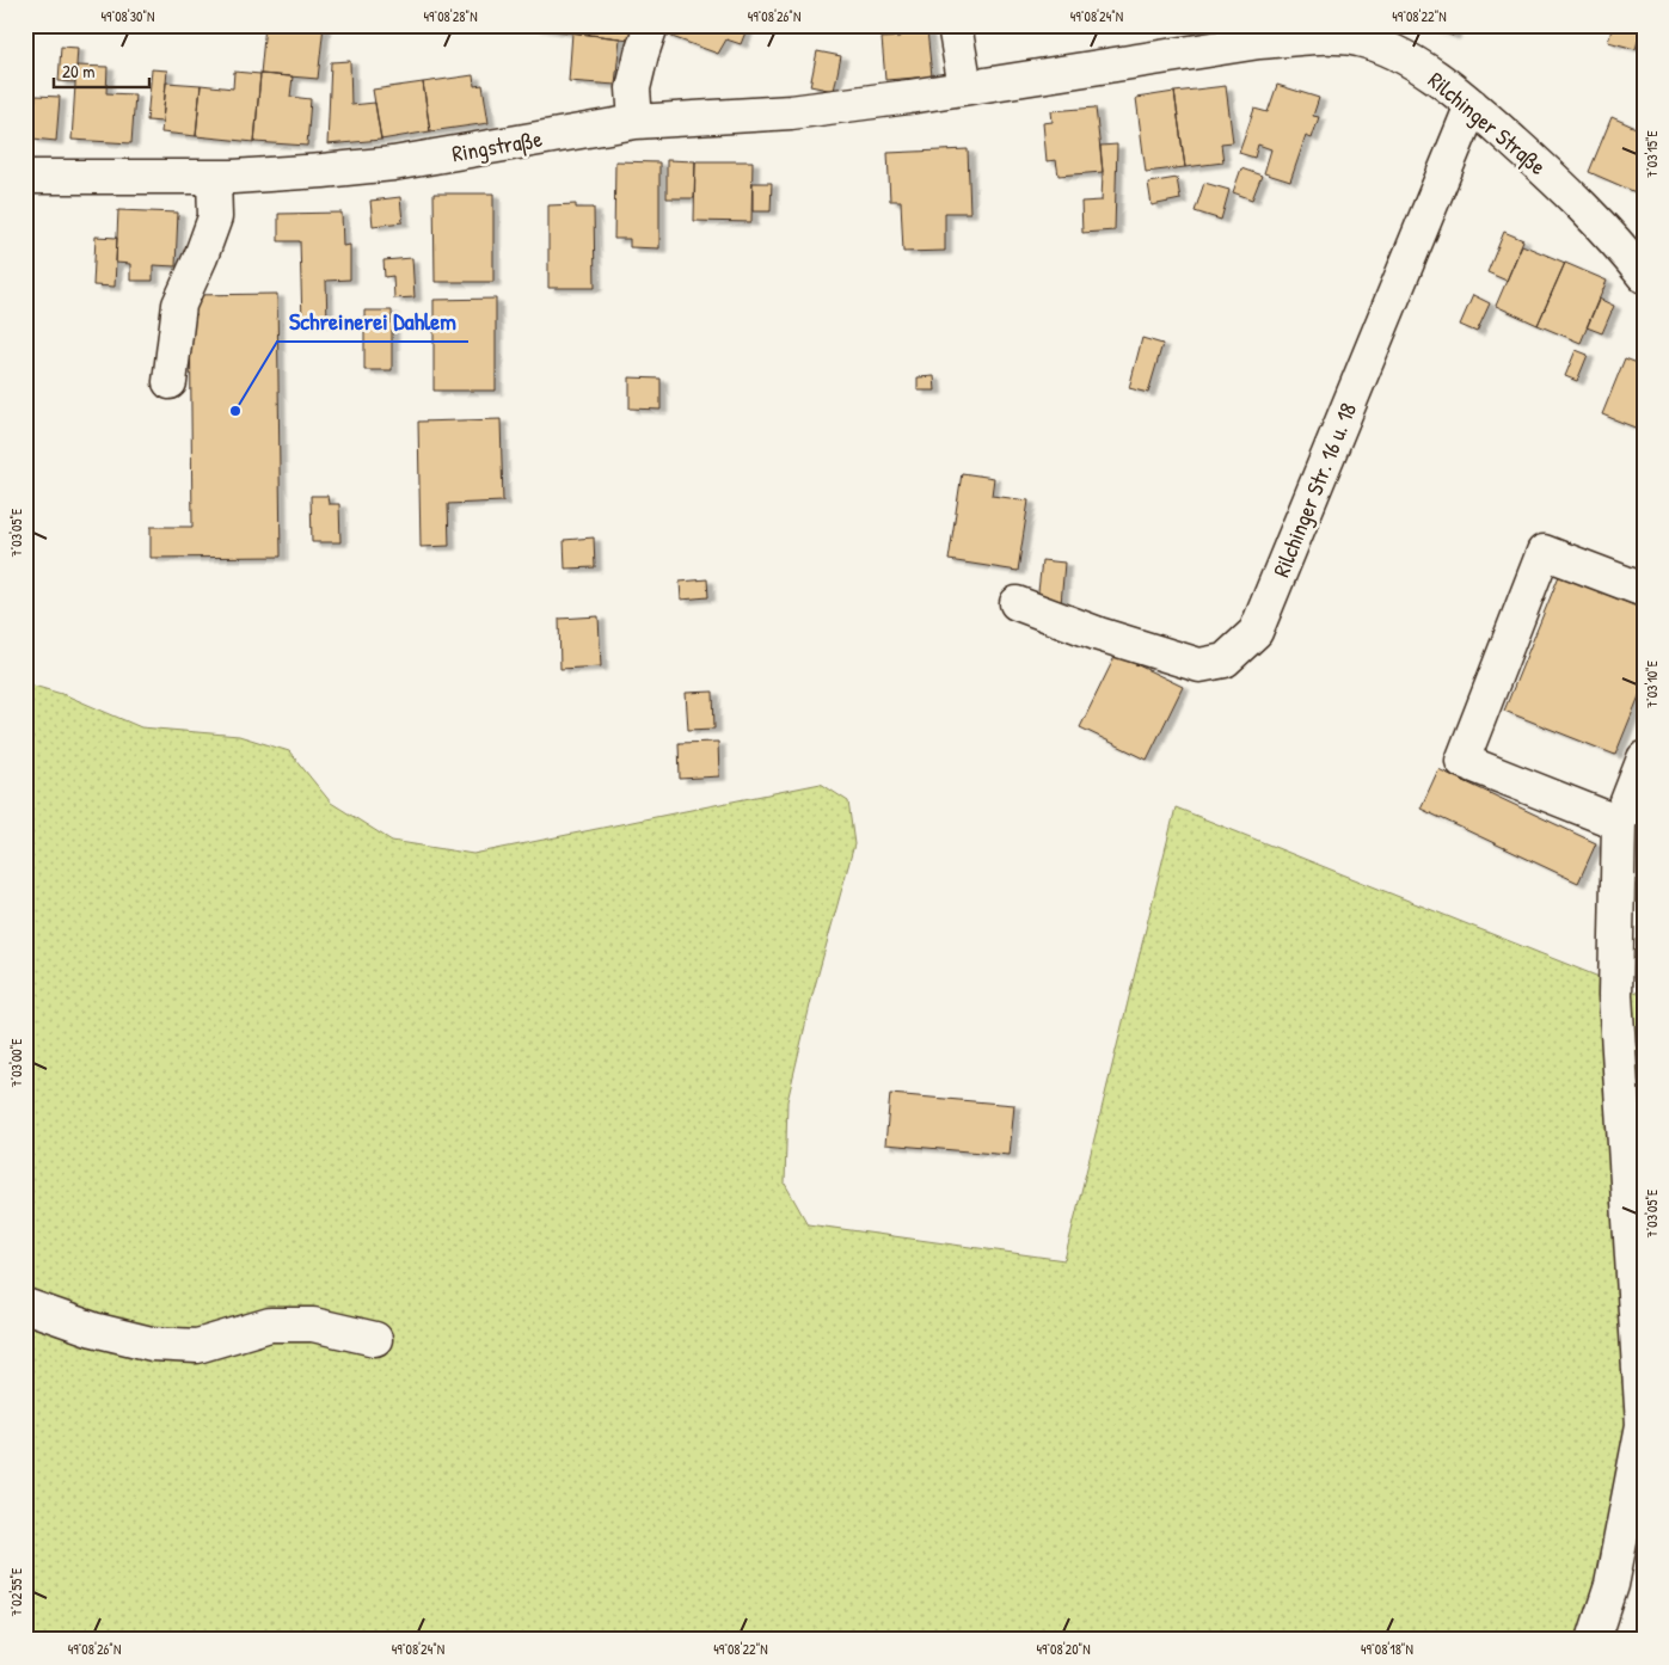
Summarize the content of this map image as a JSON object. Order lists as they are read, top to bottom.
{
  "streets": {
    "street": ["Rilchinger Straße", "Ringstraße", "Rilchinger Str. 16 u. 18"]
  },
  "crossings": [
    ["Rilchinger Straße", "Ringstraße"],
    ["Rilchinger Straße", "Rilchinger Str. 16 u. 18"]
  ],
  "places": ["Schreinerei Dahlem"],
  "scale_bar": "20 m",
  "coordinates": [
    "49°08'30\"N",
    "49°08'28\"N",
    "49°08'26\"N",
    "49°08'24\"N",
    "49°08'22\"N",
    "7°03'15\"E",
    "7°03'05\"E",
    "7°03'10\"E",
    "7°03'00\"E",
    "7°02'55\"E",
    "49°08'20\"N",
    "49°08'18\"N"
  ]
}
